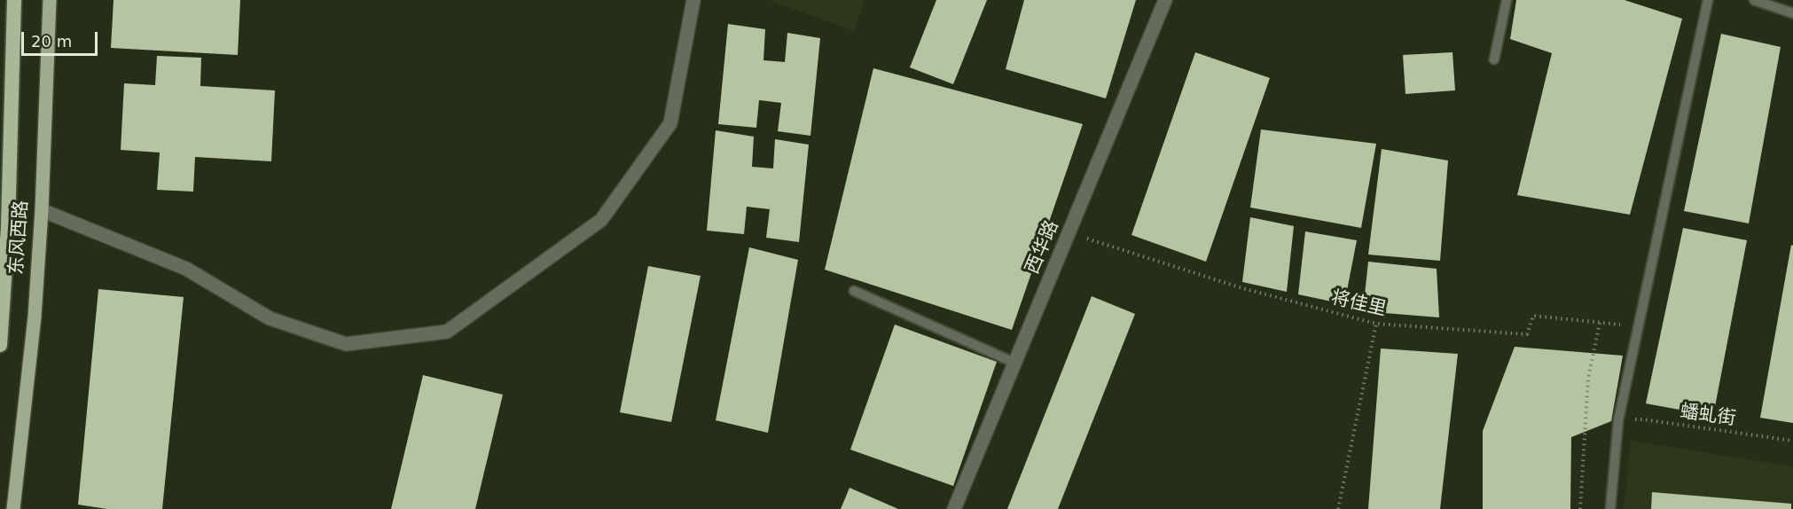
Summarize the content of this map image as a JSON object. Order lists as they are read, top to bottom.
{
  "streets": {
    "main road": ["东风西路"],
    "street": ["西华路"],
    "path": ["将佳里", "蟠虬街"]
  },
  "crossings": [
    ["西华路", "将佳里"]
  ],
  "scale_bar": "20 m"
}
